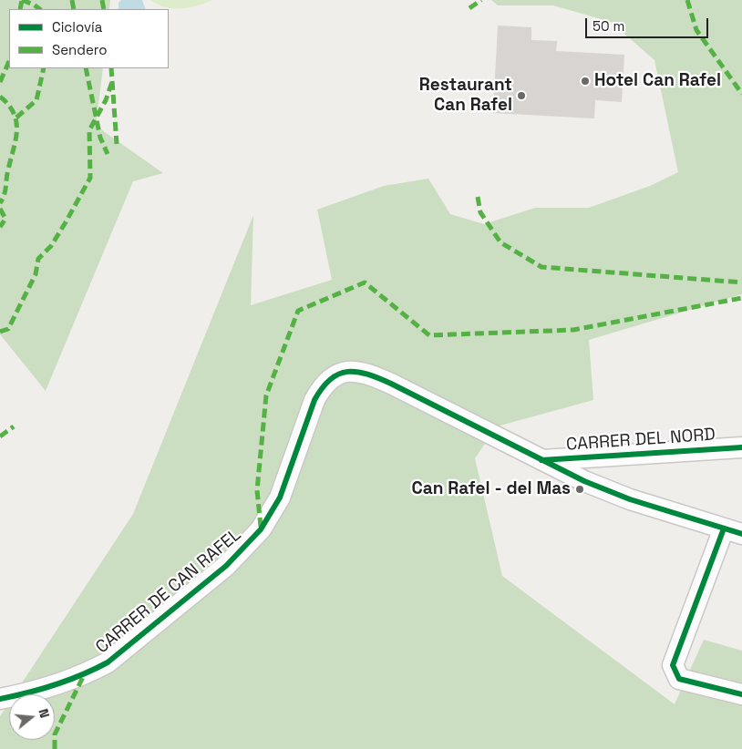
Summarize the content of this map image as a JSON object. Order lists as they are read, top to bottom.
{
  "streets": {
    "street": ["CARRER DEL NORD", "CARRER DE CAN RAFEL"]
  },
  "crossings": [
    ["CARRER DEL NORD", "CARRER DE CAN RAFEL"]
  ],
  "places": ["Hotel Can Rafel", "Restaurant Can Rafel", "Can Rafel - del Mas"],
  "legend": ["Ciclovía", "Sendero"],
  "scale_bar": "50 m",
  "north": "right"
}
